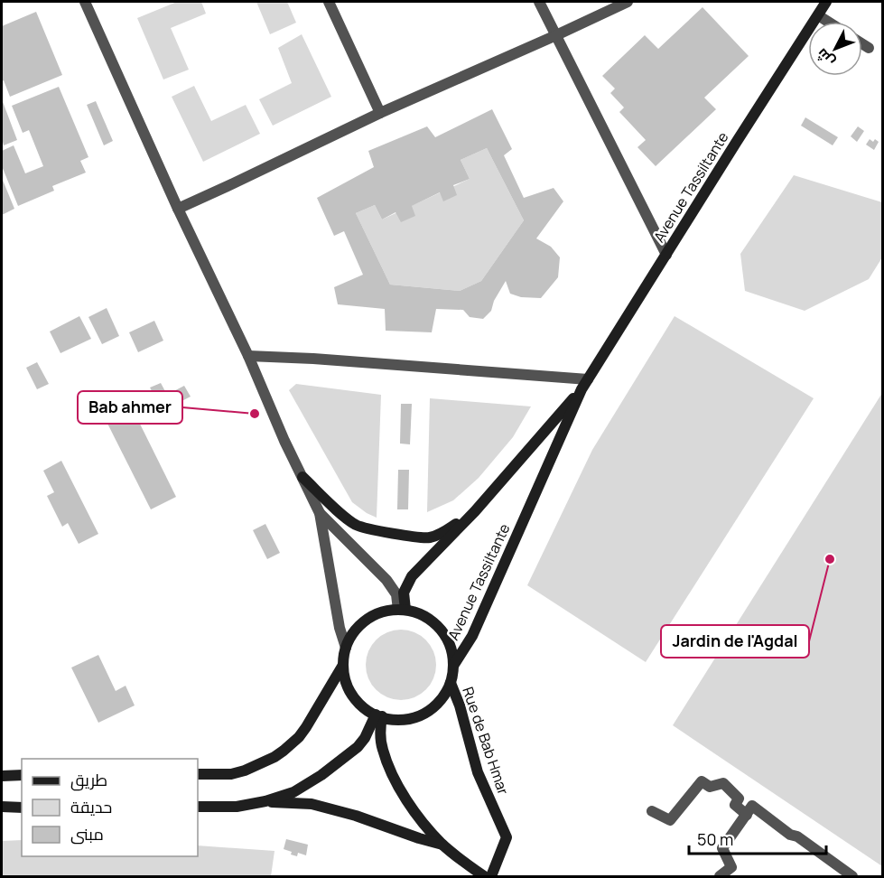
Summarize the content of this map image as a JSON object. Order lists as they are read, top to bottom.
{
  "streets": {
    "main road": ["Avenue Tassiltante", "Rue de Bab Hmar"]
  },
  "crossings": [
    ["Avenue Tassiltante", "Rue de Bab Hmar"]
  ],
  "places": ["Bab ahmer", "Jardin de l'Agdal"],
  "legend": ["طريق", "حديقة", "مبنى"],
  "scale_bar": "50 m",
  "north": "bottom left"
}
